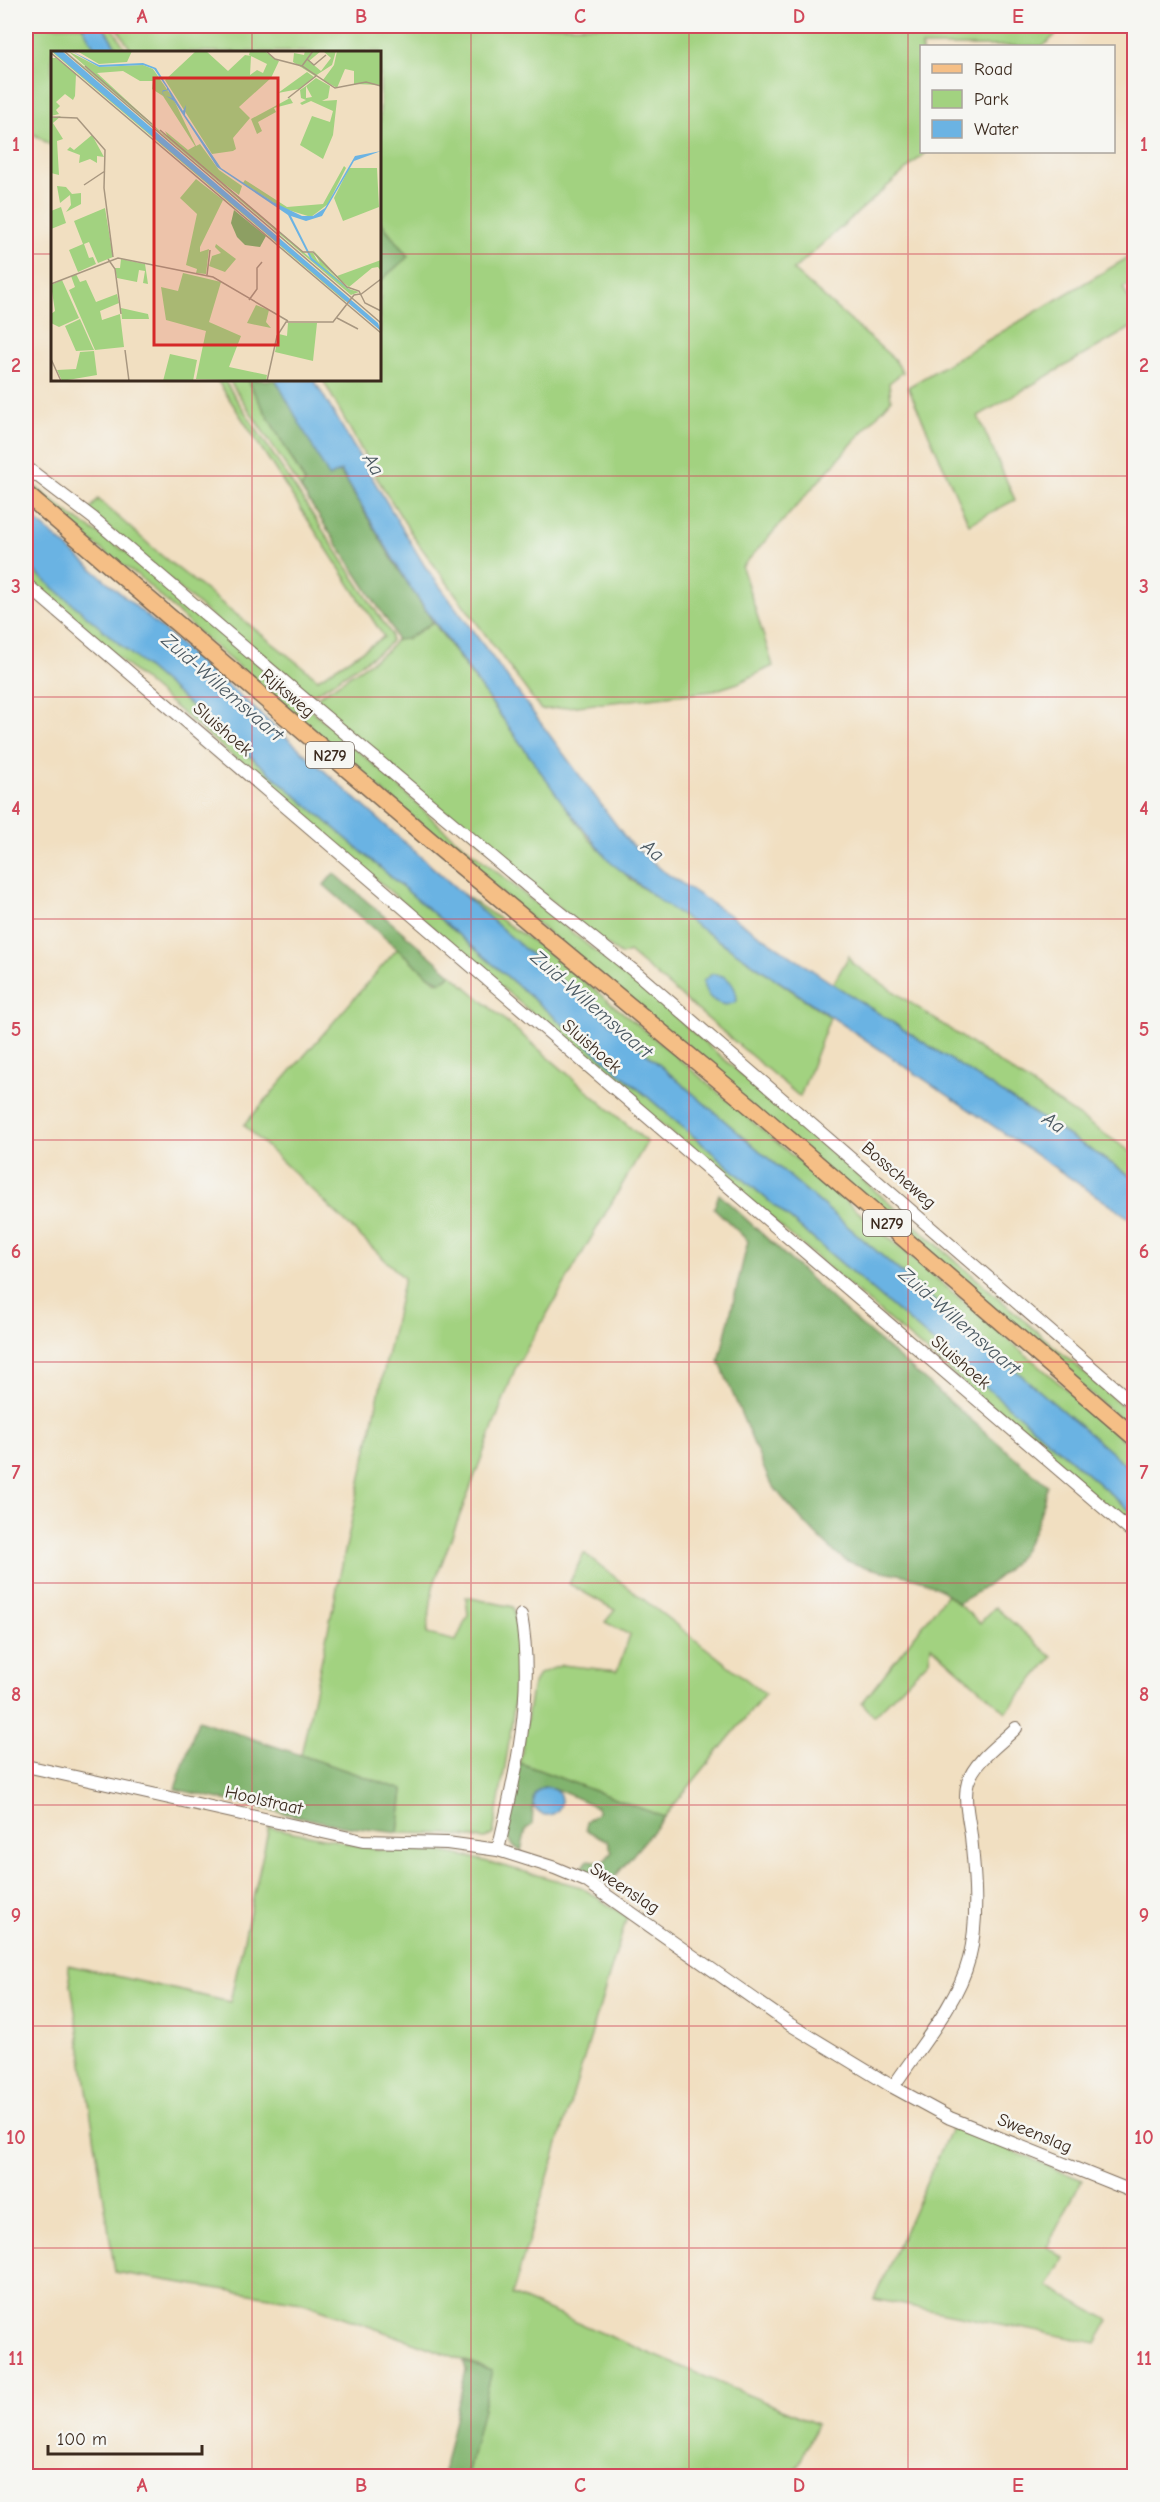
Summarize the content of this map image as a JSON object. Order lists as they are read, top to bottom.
{
  "streets": {
    "main road": ["Rijksweg", "N279"],
    "street": [
      "Sluishoek",
      "Bosscheweg",
      "Hoolstraat",
      "Sweenslag"
    ]
  },
  "crossings": [
    ["Rijksweg", "Bosscheweg"],
    ["Hoolstraat", "Sweenslag"]
  ],
  "water": ["Aa", "Zuid-Willemsvaart"],
  "legend": ["Road", "Park", "Water"],
  "scale_bar": "100 m",
  "grid": {
    "columns": [
      "A",
      "B",
      "C",
      "D",
      "E"
    ],
    "rows": [
      "1",
      "2",
      "3",
      "4",
      "5",
      "6",
      "7",
      "8",
      "9",
      "10",
      "11"
    ]
  }
}
